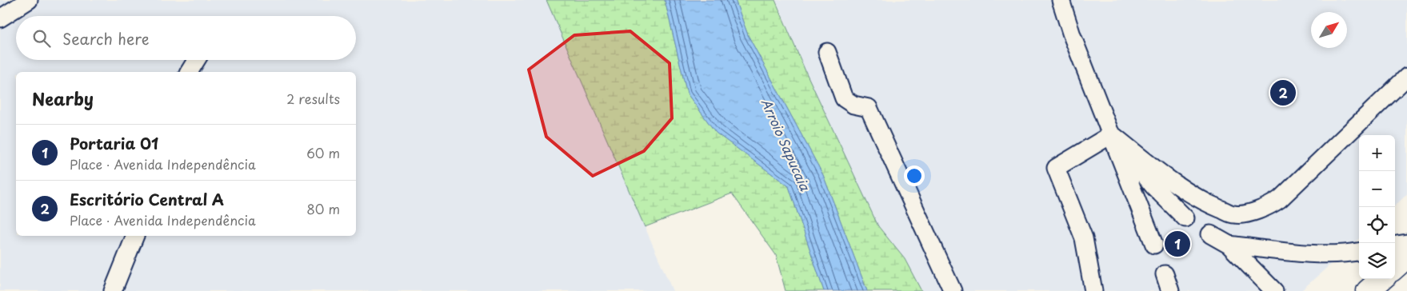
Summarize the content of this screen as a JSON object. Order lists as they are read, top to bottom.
{
  "water": ["Arroio Sapucaia"],
  "north": "top right",
  "page": {
    "search": "Search here",
    "heading": ["Nearby", "2 results"],
    "pins": ["2", "1"],
    "list": [
      {
        "mark": "1",
        "name": "Portaria 01",
        "note": "Place · Avenida Independência",
        "value": "60 m"
      },
      {
        "mark": "2",
        "name": "Escritório Central A",
        "note": "Place · Avenida Independência",
        "value": "80 m"
      }
    ],
    "map_buttons": ["+", "−"]
  }
}
